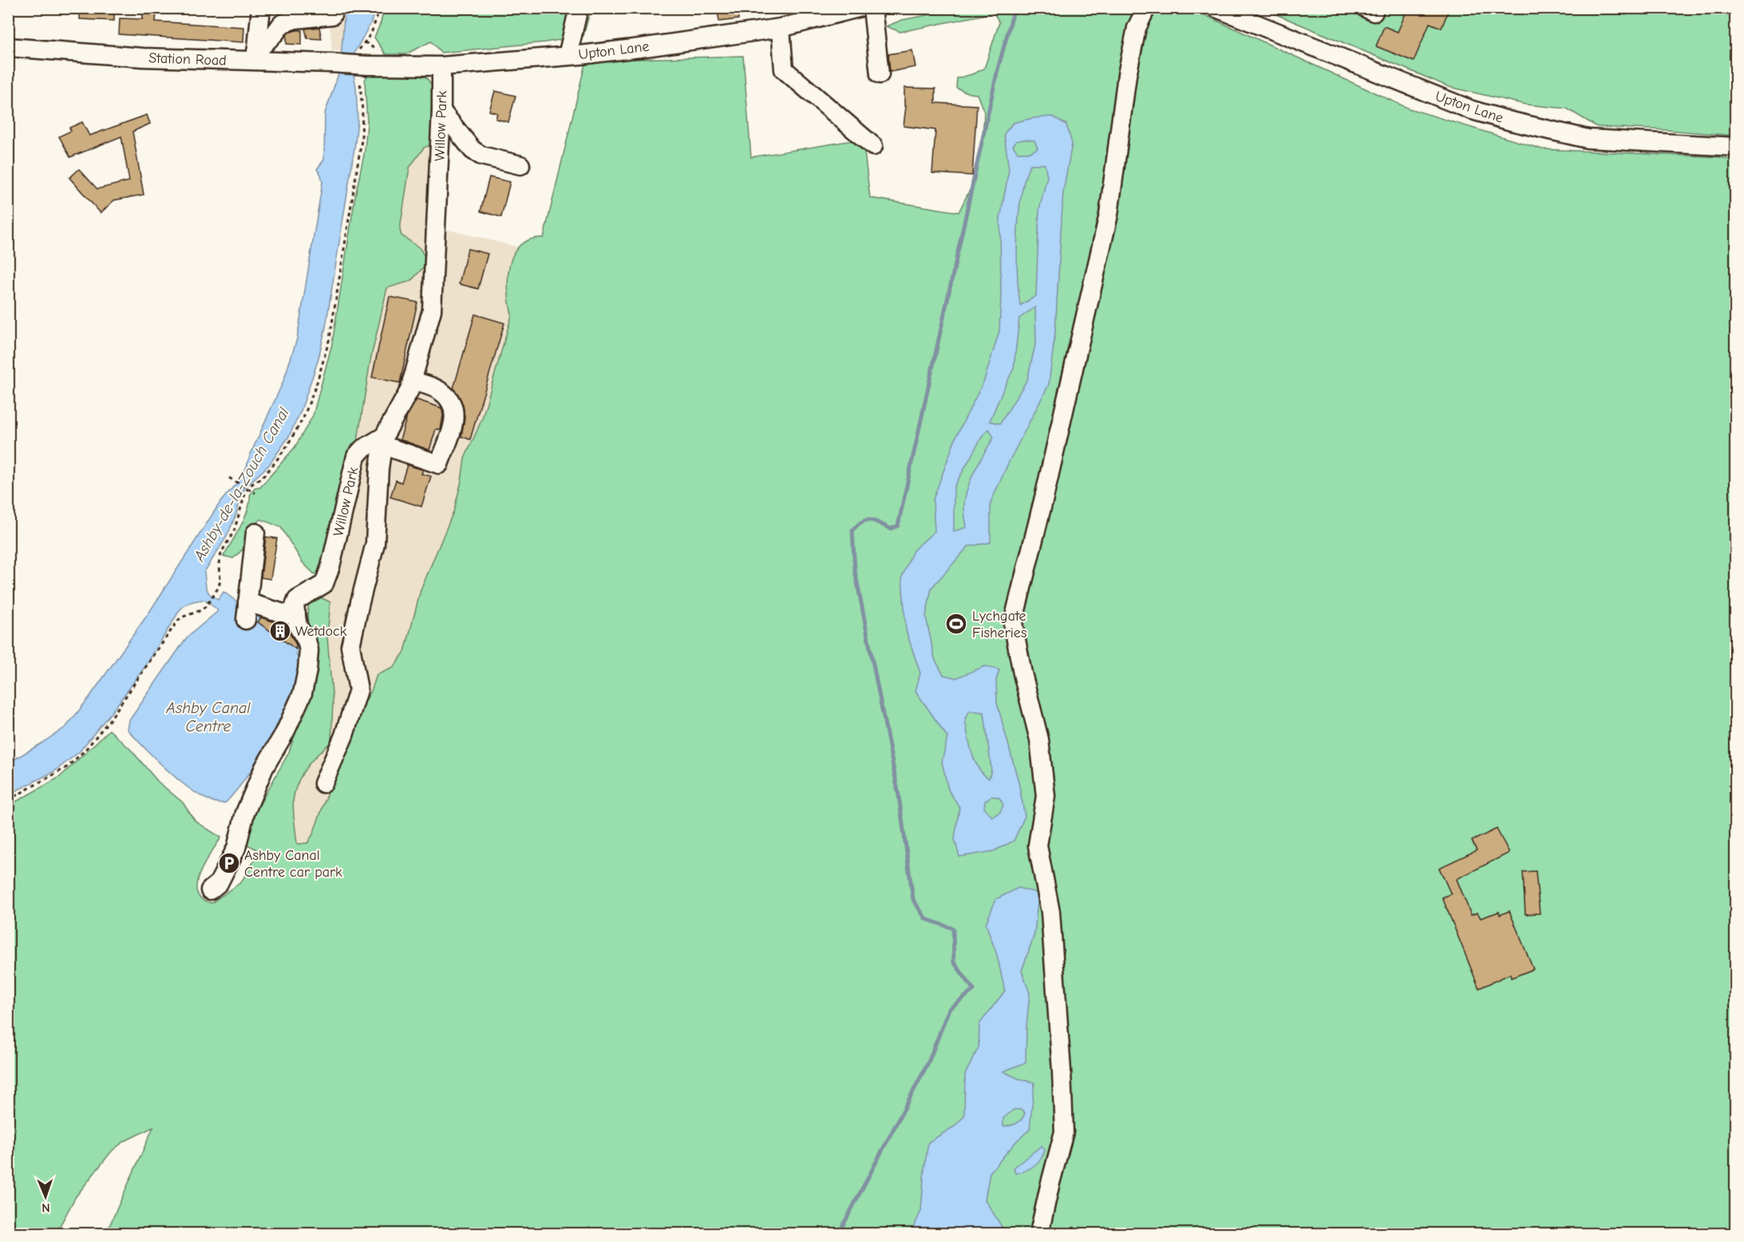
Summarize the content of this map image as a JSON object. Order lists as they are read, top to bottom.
{
  "streets": {
    "street": ["Upton Lane", "Station Road", "Willow Park"]
  },
  "crossings": [
    ["Upton Lane", "Station Road"],
    ["Upton Lane", "Willow Park"]
  ],
  "water": ["Ashby-de-la-Zouch Canal", "Ashby Canal Centre"],
  "places": {
    "sports": ["Lychgate Fisheries"],
    "building": ["Wetdock"],
    "parking": ["Ashby Canal Centre car park"]
  },
  "north": "bottom"
}
